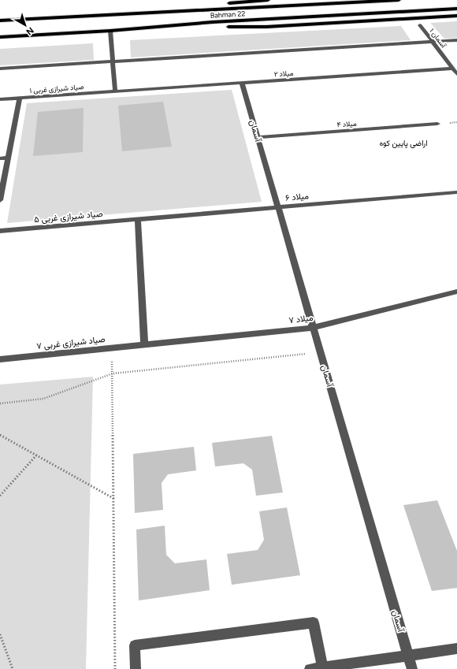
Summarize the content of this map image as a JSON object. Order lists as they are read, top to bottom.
{
  "streets": {
    "highway": ["Bahman 22"],
    "street": [
      "آسمان ۱",
      "میلاد ۲",
      "صیاد شیرازی غربی ۱",
      "میلاد ۴",
      "آسمان",
      "میلاد ۶",
      "صیاد شیرازی غربی ۵",
      "میلاد ۷",
      "صیاد شیرازی غربی ۷"
    ]
  },
  "crossings": [
    ["آسمان ۱", "میلاد ۲"],
    ["میلاد ۲", "صیاد شیرازی غربی ۱"],
    ["میلاد ۲", "آسمان"],
    ["میلاد ۴", "آسمان"],
    ["آسمان", "میلاد ۶"],
    ["آسمان", "میلاد ۷"],
    ["میلاد ۶", "صیاد شیرازی غربی ۵"],
    ["میلاد ۷", "صیاد شیرازی غربی ۷"]
  ],
  "districts": ["اراضی پایین کوه"],
  "north": "bottom right"
}
